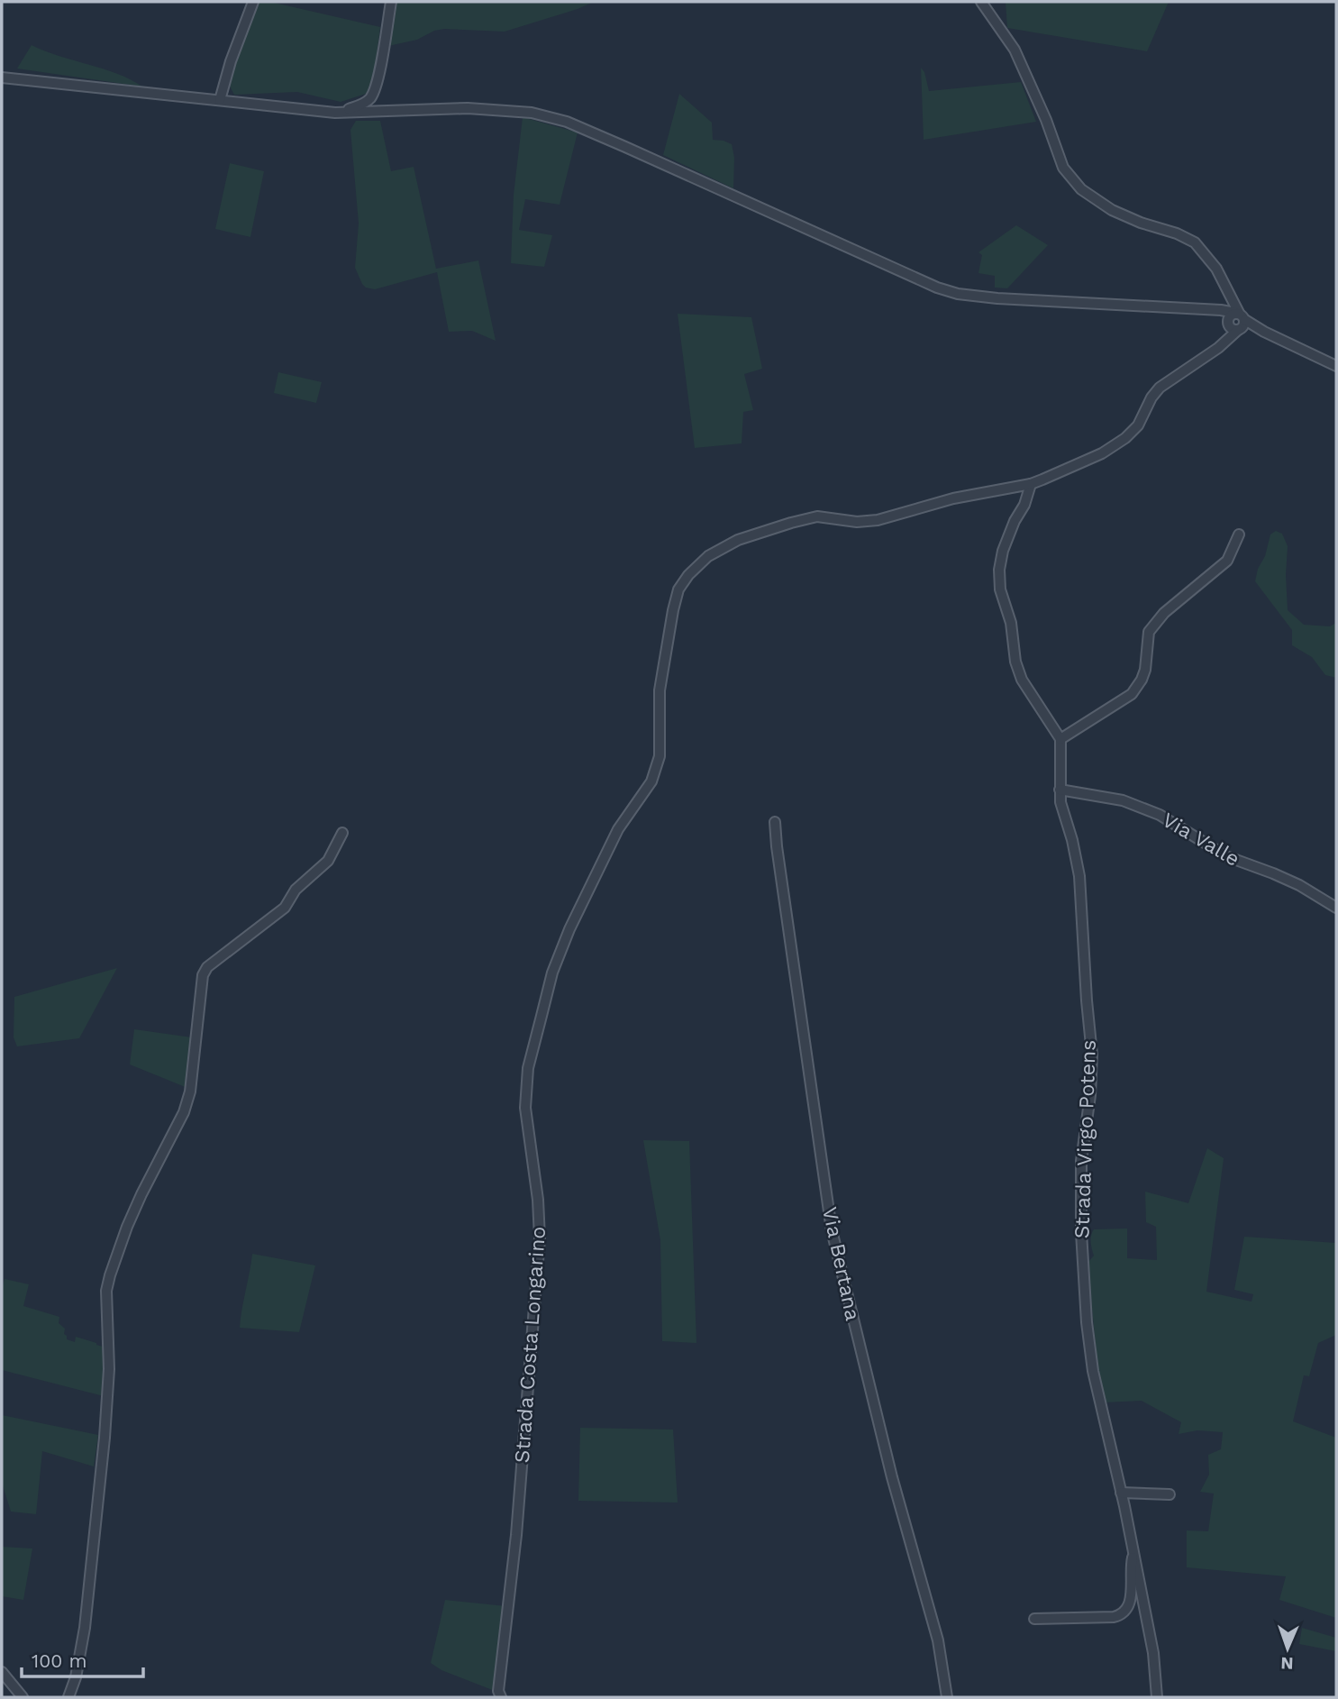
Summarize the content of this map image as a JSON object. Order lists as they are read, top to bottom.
{
  "streets": {
    "street": [
      "Via Valle",
      "Strada Virgo Potens",
      "Via Bertana",
      "Strada Costa Longarino"
    ]
  },
  "crossings": [
    ["Via Valle", "Strada Virgo Potens"]
  ],
  "scale_bar": "100 m",
  "north": "bottom"
}
